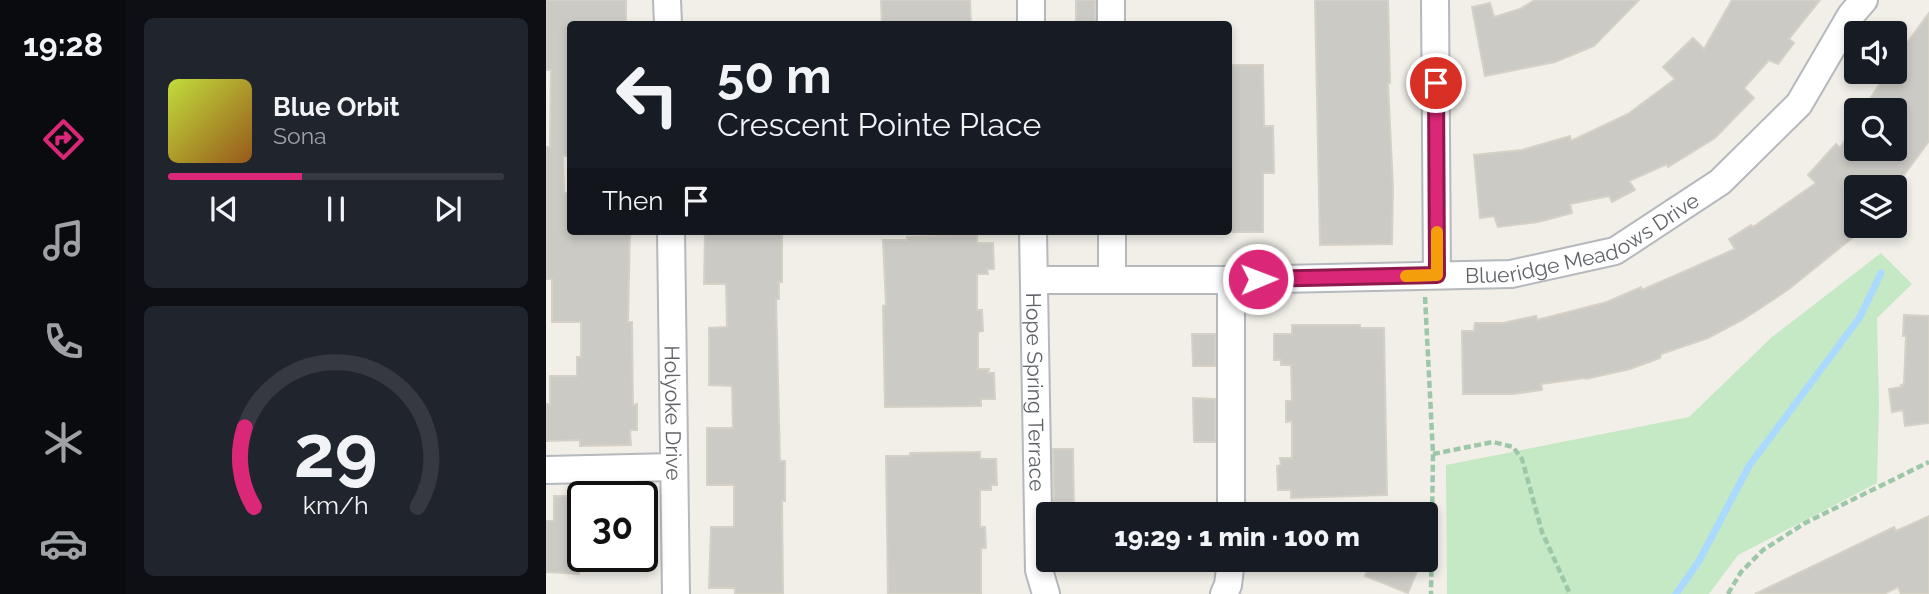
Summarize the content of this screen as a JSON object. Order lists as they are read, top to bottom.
{
  "streets": {
    "street": ["Blueridge Meadows Drive", "Hope Spring Terrace", "Holyoke Drive"]
  },
  "crossings": [
    ["Blueridge Meadows Drive", "Hope Spring Terrace"]
  ],
  "page": {
    "tabs": "19:28",
    "turn": ["50 m", "Crescent Pointe Place"],
    "song": ["Blue Orbit", "Sona"],
    "then": "Then",
    "limit": "30",
    "trip": "19:29 · 1 min · 100 m",
    "gauge": ["29", "km/h"]
  }
}
